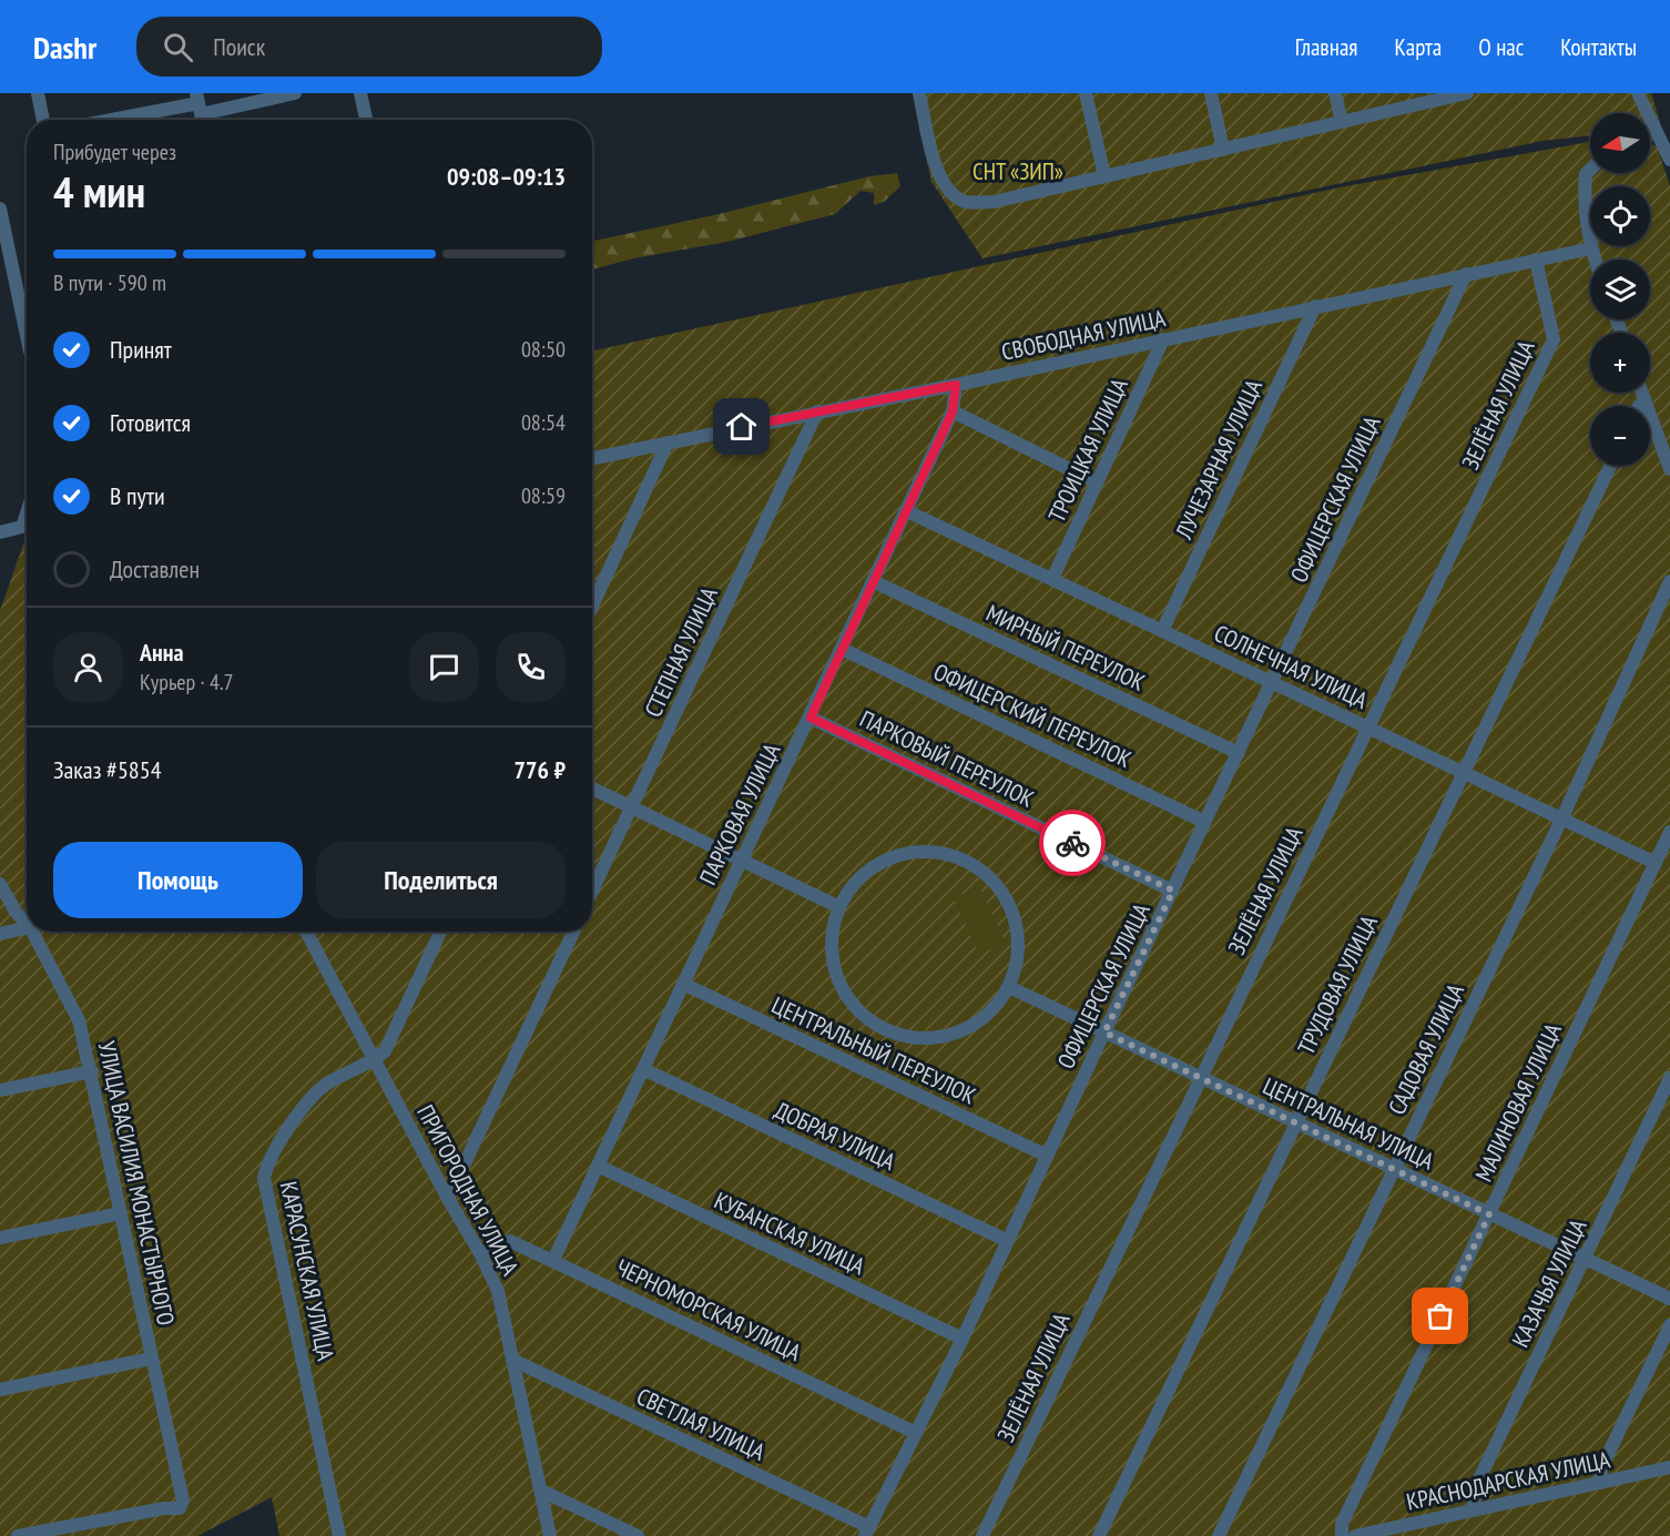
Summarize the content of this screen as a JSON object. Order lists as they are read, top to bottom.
{
  "streets": {
    "street": [
      "СВОБОДНАЯ УЛИЦА",
      "ЗЕЛЁНАЯ УЛИЦА",
      "ТРОИЦКАЯ УЛИЦА",
      "ЛУЧЕЗАРНАЯ УЛИЦА",
      "ОФИЦЕРСКАЯ УЛИЦА",
      "МИРНЫЙ ПЕРЕУЛОК",
      "СТЕПНАЯ УЛИЦА",
      "СОЛНЕЧНАЯ УЛИЦА",
      "ОФИЦЕРСКИЙ ПЕРЕУЛОК",
      "ПАРКОВЫЙ ПЕРЕУЛОК",
      "ПАРКОВАЯ УЛИЦА",
      "ТРУДОВАЯ УЛИЦА",
      "САДОВАЯ УЛИЦА",
      "ЦЕНТРАЛЬНЫЙ ПЕРЕУЛОК",
      "МАЛИНОВАЯ УЛИЦА",
      "ЦЕНТРАЛЬНАЯ УЛИЦА",
      "ДОБРАЯ УЛИЦА",
      "УЛИЦА ВАСИЛИЯ МОНАСТЫРНОГО",
      "ПРИГОРОДНАЯ УЛИЦА",
      "КУБАНСКАЯ УЛИЦА",
      "КАРАСУНСКАЯ УЛИЦА",
      "КАЗАЧЬЯ УЛИЦА",
      "ЧЕРНОМОРСКАЯ УЛИЦА",
      "СВЕТЛАЯ УЛИЦА",
      "КРАСНОДАРСКАЯ УЛИЦА"
    ]
  },
  "crossings": [
    ["СВОБОДНАЯ УЛИЦА", "ЗЕЛЁНАЯ УЛИЦА"],
    ["СВОБОДНАЯ УЛИЦА", "ТРОИЦКАЯ УЛИЦА"],
    ["СВОБОДНАЯ УЛИЦА", "ЛУЧЕЗАРНАЯ УЛИЦА"],
    ["СВОБОДНАЯ УЛИЦА", "ОФИЦЕРСКАЯ УЛИЦА"],
    ["СВОБОДНАЯ УЛИЦА", "СТЕПНАЯ УЛИЦА"],
    ["СВОБОДНАЯ УЛИЦА", "ПАРКОВАЯ УЛИЦА"],
    ["ЗЕЛЁНАЯ УЛИЦА", "СОЛНЕЧНАЯ УЛИЦА"],
    ["ЗЕЛЁНАЯ УЛИЦА", "ЦЕНТРАЛЬНАЯ УЛИЦА"],
    ["ТРОИЦКАЯ УЛИЦА", "СОЛНЕЧНАЯ УЛИЦА"],
    ["ЛУЧЕЗАРНАЯ УЛИЦА", "СОЛНЕЧНАЯ УЛИЦА"],
    ["ОФИЦЕРСКАЯ УЛИЦА", "МИРНЫЙ ПЕРЕУЛОК"],
    ["ОФИЦЕРСКАЯ УЛИЦА", "СОЛНЕЧНАЯ УЛИЦА"],
    ["ОФИЦЕРСКАЯ УЛИЦА", "ОФИЦЕРСКИЙ ПЕРЕУЛОК"],
    ["ОФИЦЕРСКАЯ УЛИЦА", "ПАРКОВЫЙ ПЕРЕУЛОК"],
    ["ОФИЦЕРСКАЯ УЛИЦА", "ЦЕНТРАЛЬНЫЙ ПЕРЕУЛОК"],
    ["ОФИЦЕРСКАЯ УЛИЦА", "ЦЕНТРАЛЬНАЯ УЛИЦА"],
    ["ОФИЦЕРСКАЯ УЛИЦА", "ДОБРАЯ УЛИЦА"],
    ["ОФИЦЕРСКАЯ УЛИЦА", "КУБАНСКАЯ УЛИЦА"],
    ["ОФИЦЕРСКАЯ УЛИЦА", "ЧЕРНОМОРСКАЯ УЛИЦА"],
    ["ОФИЦЕРСКАЯ УЛИЦА", "СВЕТЛАЯ УЛИЦА"],
    ["МИРНЫЙ ПЕРЕУЛОК", "ПАРКОВАЯ УЛИЦА"],
    ["СОЛНЕЧНАЯ УЛИЦА", "ПАРКОВАЯ УЛИЦА"],
    ["СОЛНЕЧНАЯ УЛИЦА", "ТРУДОВАЯ УЛИЦА"],
    ["СОЛНЕЧНАЯ УЛИЦА", "САДОВАЯ УЛИЦА"],
    ["СОЛНЕЧНАЯ УЛИЦА", "МАЛИНОВАЯ УЛИЦА"],
    ["ОФИЦЕРСКИЙ ПЕРЕУЛОК", "ПАРКОВАЯ УЛИЦА"],
    ["ПАРКОВЫЙ ПЕРЕУЛОК", "ПАРКОВАЯ УЛИЦА"],
    ["ПАРКОВАЯ УЛИЦА", "ЦЕНТРАЛЬНЫЙ ПЕРЕУЛОК"],
    ["ПАРКОВАЯ УЛИЦА", "ДОБРАЯ УЛИЦА"],
    ["ПАРКОВАЯ УЛИЦА", "КУБАНСКАЯ УЛИЦА"],
    ["ПАРКОВАЯ УЛИЦА", "ЧЕРНОМОРСКАЯ УЛИЦА"],
    ["ТРУДОВАЯ УЛИЦА", "ЦЕНТРАЛЬНАЯ УЛИЦА"],
    ["САДОВАЯ УЛИЦА", "ЦЕНТРАЛЬНАЯ УЛИЦА"],
    ["МАЛИНОВАЯ УЛИЦА", "ЦЕНТРАЛЬНАЯ УЛИЦА"],
    ["ЦЕНТРАЛЬНАЯ УЛИЦА", "КАЗАЧЬЯ УЛИЦА"],
    ["ПРИГОРОДНАЯ УЛИЦА", "КАРАСУНСКАЯ УЛИЦА"],
    ["ПРИГОРОДНАЯ УЛИЦА", "ЧЕРНОМОРСКАЯ УЛИЦА"],
    ["ПРИГОРОДНАЯ УЛИЦА", "СВЕТЛАЯ УЛИЦА"],
    ["КАЗАЧЬЯ УЛИЦА", "КРАСНОДАРСКАЯ УЛИЦА"]
  ],
  "parks": ["СНТ «ЗИП»"],
  "north": "left",
  "page": {
    "header": "Dashr",
    "search": "Поиск",
    "nav": [
      "Главная",
      "Карта",
      "О нас",
      "Контакты"
    ],
    "map_buttons": ["+", "−"],
    "heading": ["4 мин", "Прибудет через", "09:08–09:13"],
    "panel": [
      "Анна",
      "Курьер · 4.7",
      "Заказ #5854",
      "776 ₽"
    ],
    "bar": "В пути · 590 m",
    "list": [
      ["Принят", "08:50"],
      ["Готовится", "08:54"],
      ["В пути", "08:59"],
      "Доставлен"
    ],
    "buttons": ["Помощь", "Поделиться"]
  }
}
